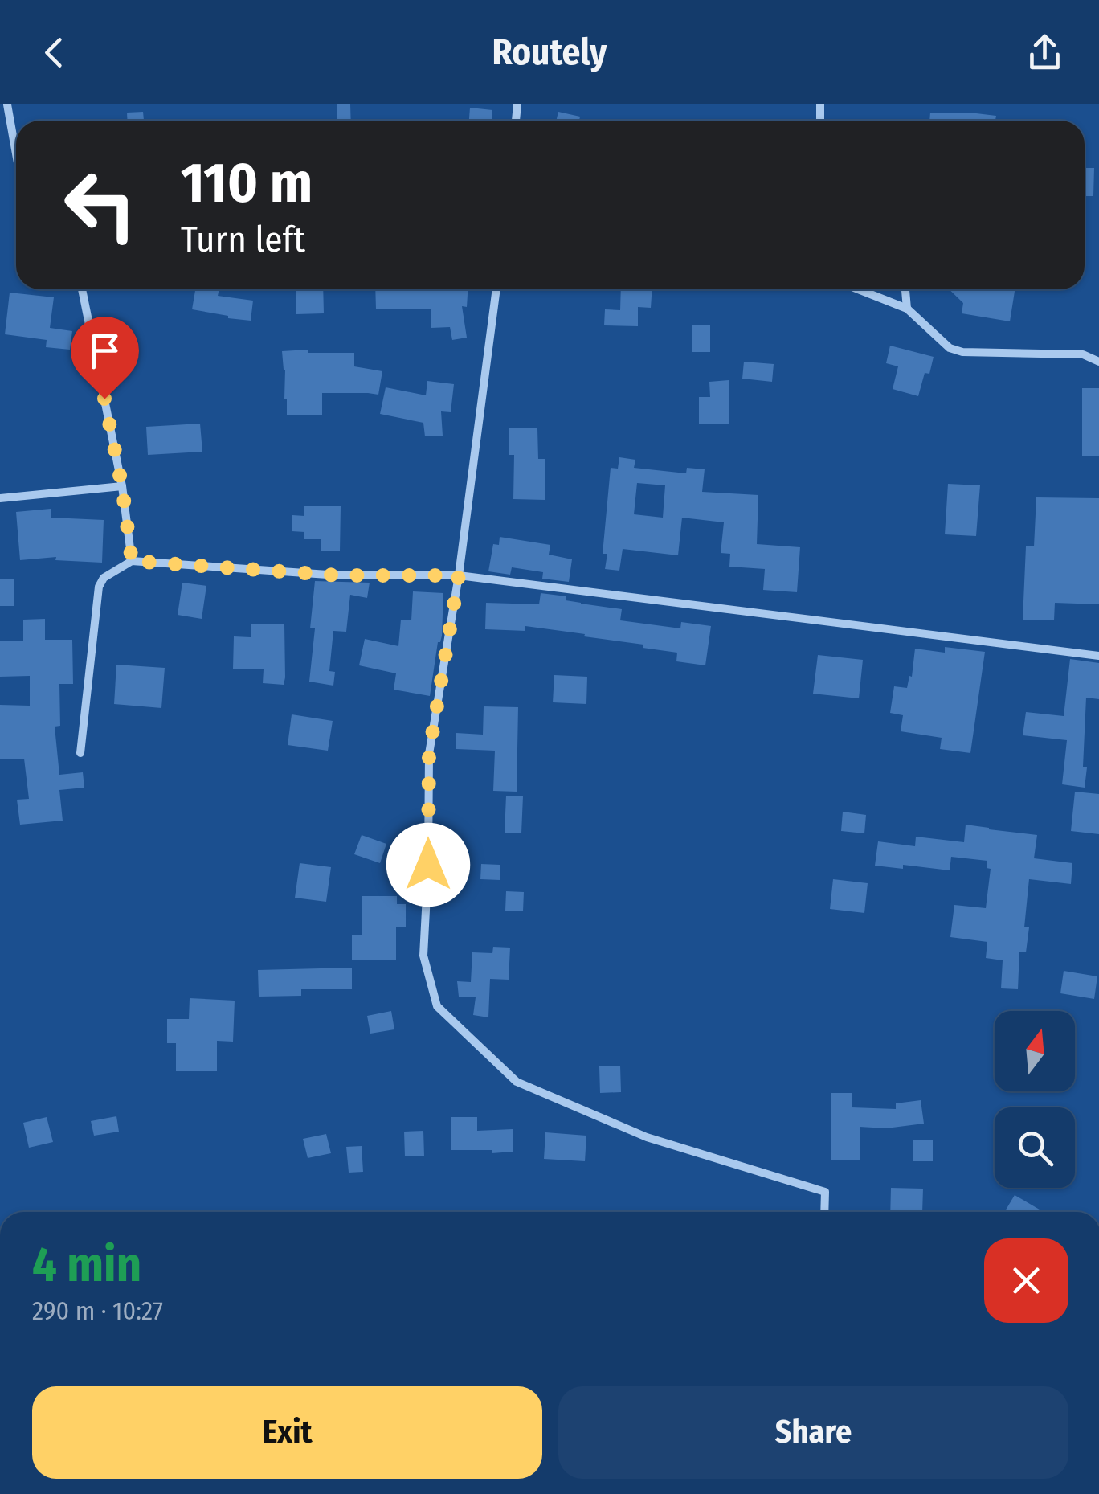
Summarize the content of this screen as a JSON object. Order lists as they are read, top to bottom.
{
  "north": "top",
  "page": {
    "header": "Routely",
    "turn": ["110 m", "Turn left"],
    "heading": ["4 min", "290 m · 10:27"],
    "buttons": ["Exit", "Share"]
  }
}
